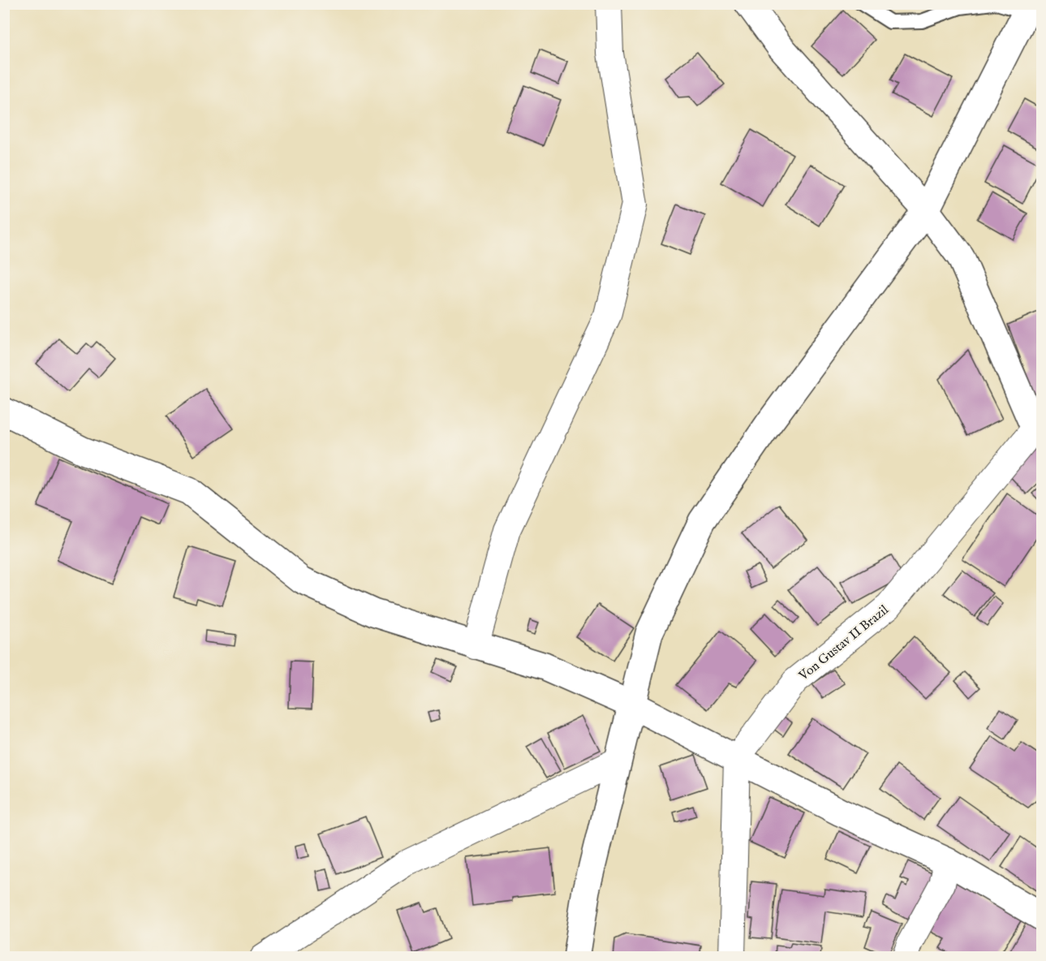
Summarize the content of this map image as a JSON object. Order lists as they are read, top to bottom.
{
  "streets": {
    "street": ["Von Gustav II Brazil"]
  }
}
